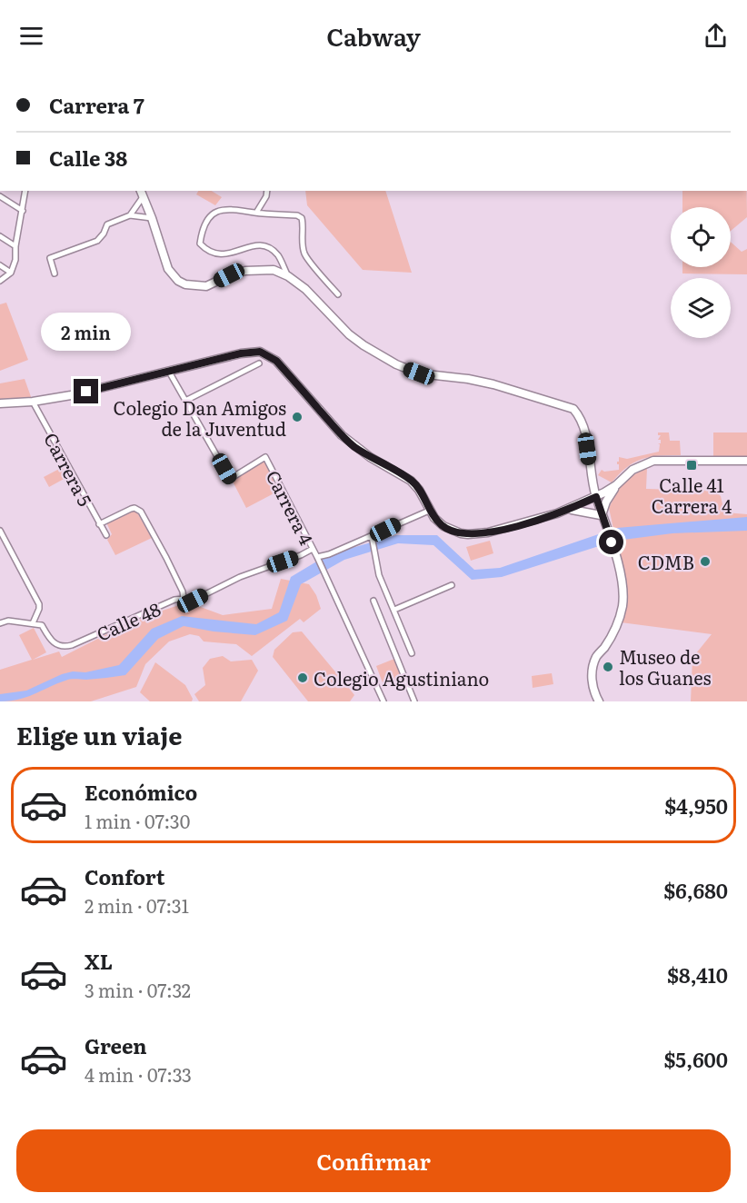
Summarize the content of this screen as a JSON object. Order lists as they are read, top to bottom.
{
  "streets": {
    "street": ["Carrera 5", "Carrera 4", "Calle 48"]
  },
  "crossings": [
    ["Carrera 4", "Calle 48"]
  ],
  "places": {
    "other": [
      "Colegio Dan Amigos de la Juventud",
      "CDMB",
      "Museo de los Guanes",
      "Colegio Agustiniano"
    ],
    "transit": ["Calle 41 Carrera 4"]
  },
  "page": {
    "header": "Cabway",
    "banner": ["Carrera 7", "Calle 38"],
    "bubble": "2 min",
    "heading": "Elige un viaje",
    "list": [
      {
        "name": "Económico",
        "note": "1 min · 07:30",
        "value": "$4,950"
      },
      {
        "name": "Confort",
        "note": "2 min · 07:31",
        "value": "$6,680"
      },
      {
        "name": "XL",
        "note": "3 min · 07:32",
        "value": "$8,410"
      },
      {
        "name": "Green",
        "note": "4 min · 07:33",
        "value": "$5,600"
      }
    ],
    "buttons": "Confirmar"
  }
}
